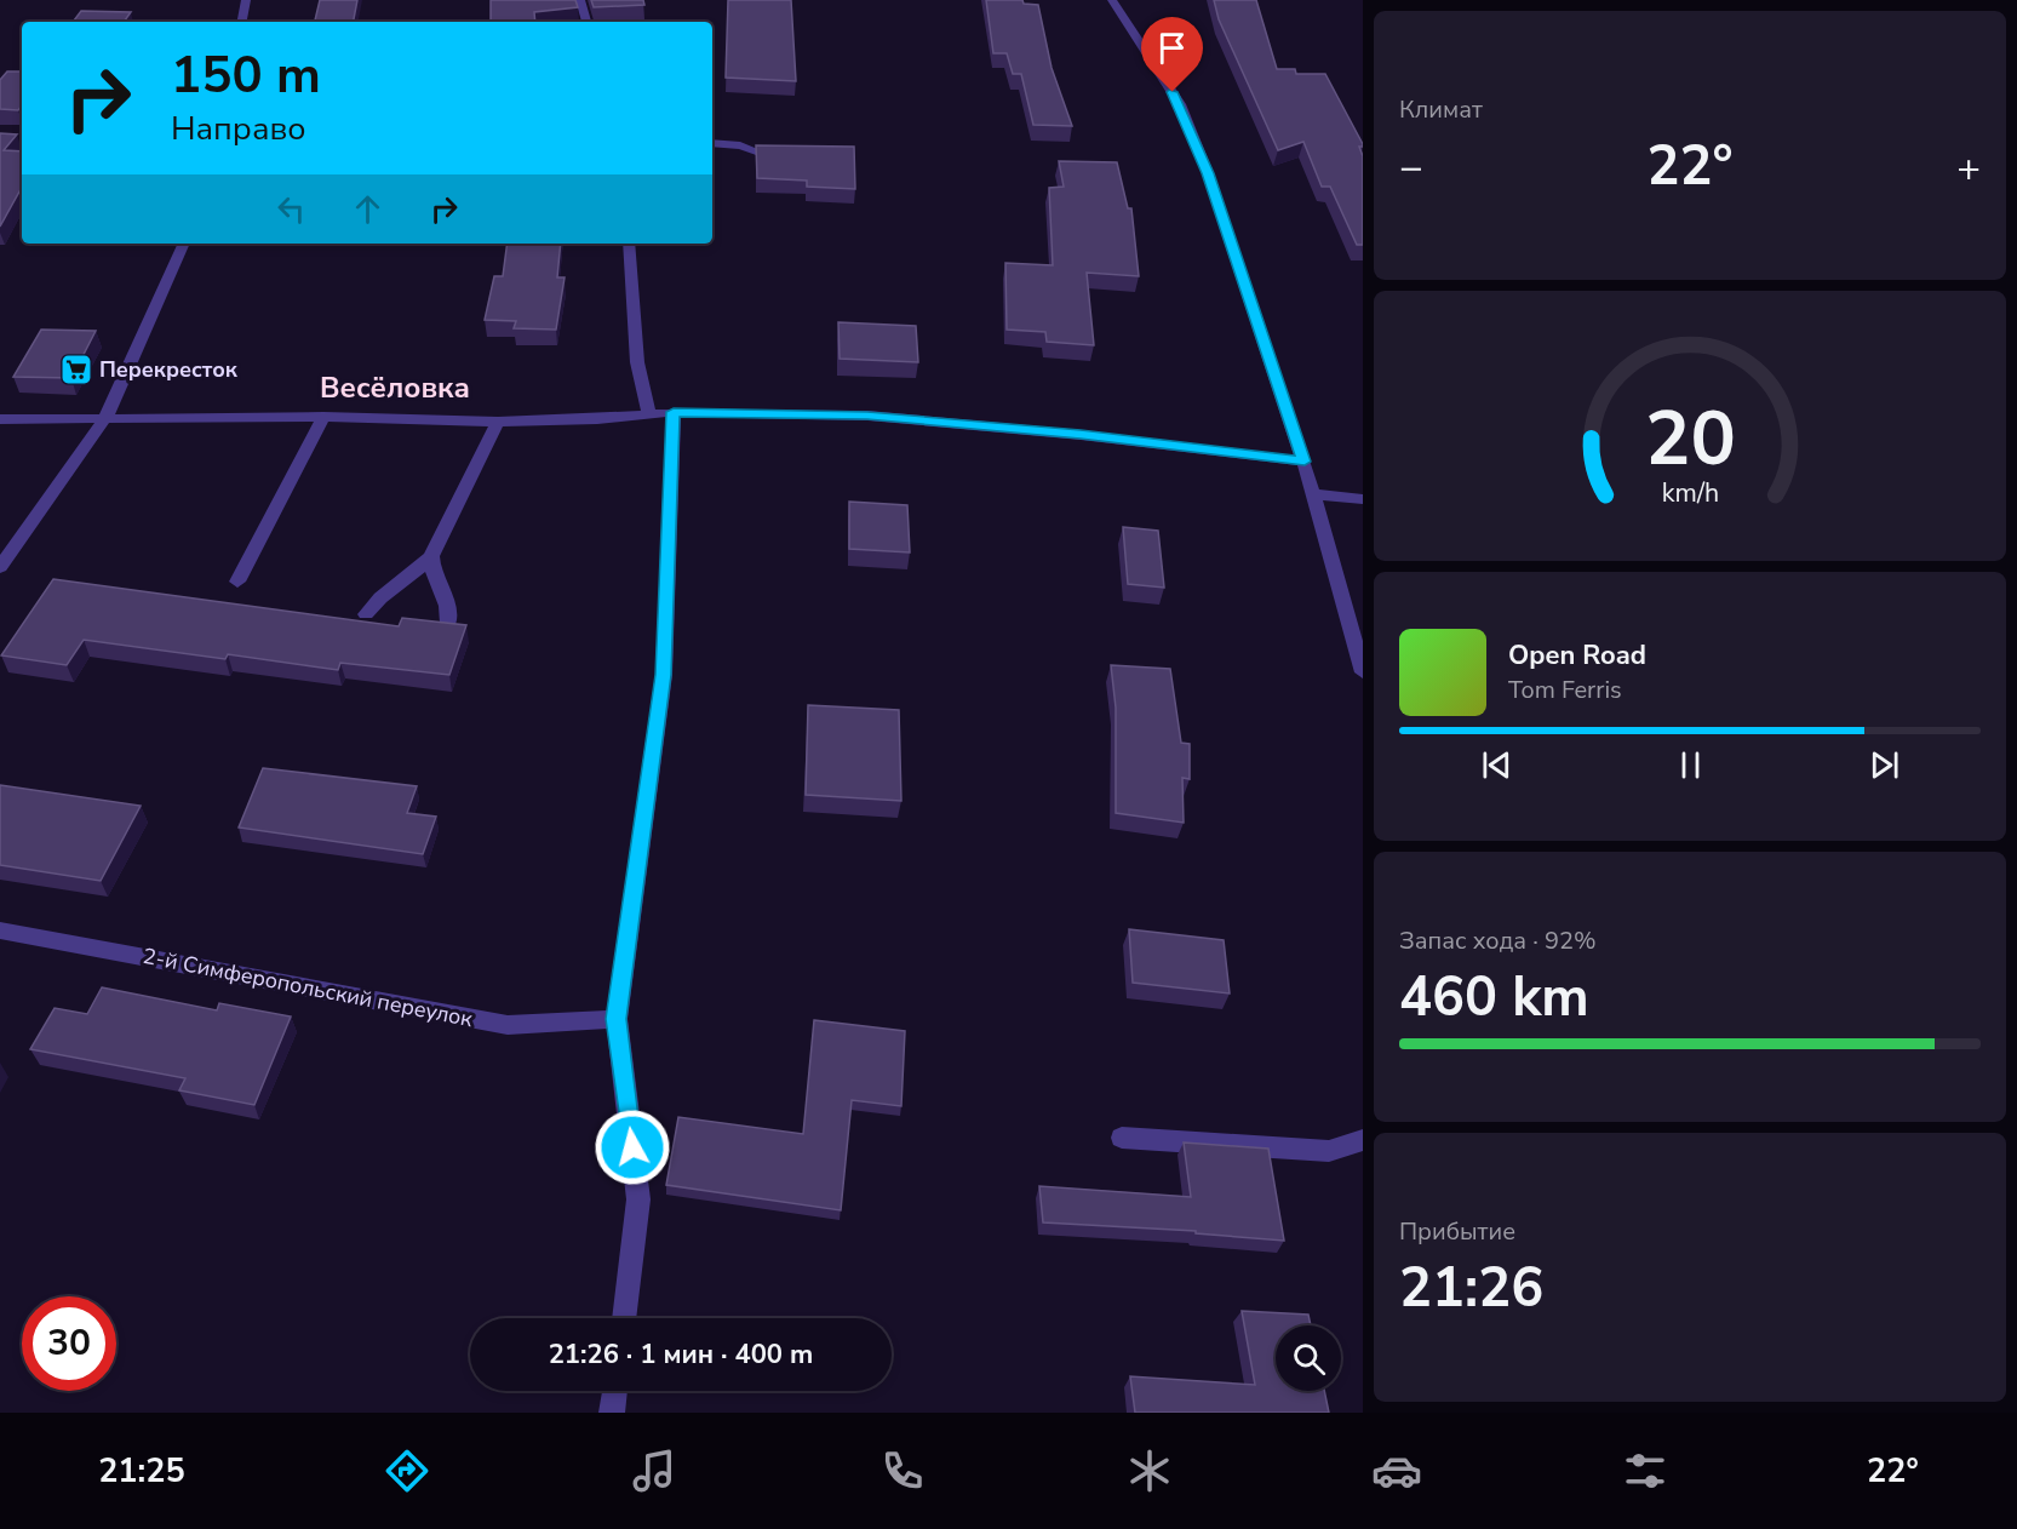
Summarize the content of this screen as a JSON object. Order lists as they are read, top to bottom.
{
  "streets": {
    "street": ["2-й Симферопольский переулок"]
  },
  "districts": ["Весёловка"],
  "places": {
    "supermarket": ["Перекресток"]
  },
  "page": {
    "tile": [
      "Климат",
      ["Запас хода · 92%", "460 km"],
      ["Прибытие", "21:26"]
    ],
    "turn": ["150 m", "Направо"],
    "heat": ["−", "22°", "+"],
    "song": ["Open Road", "Tom Ferris"],
    "limit": "30",
    "trip": "21:26 · 1 мин · 400 m",
    "tabs": ["21:25", "22°"],
    "gauge": ["20", "km/h"]
  }
}
